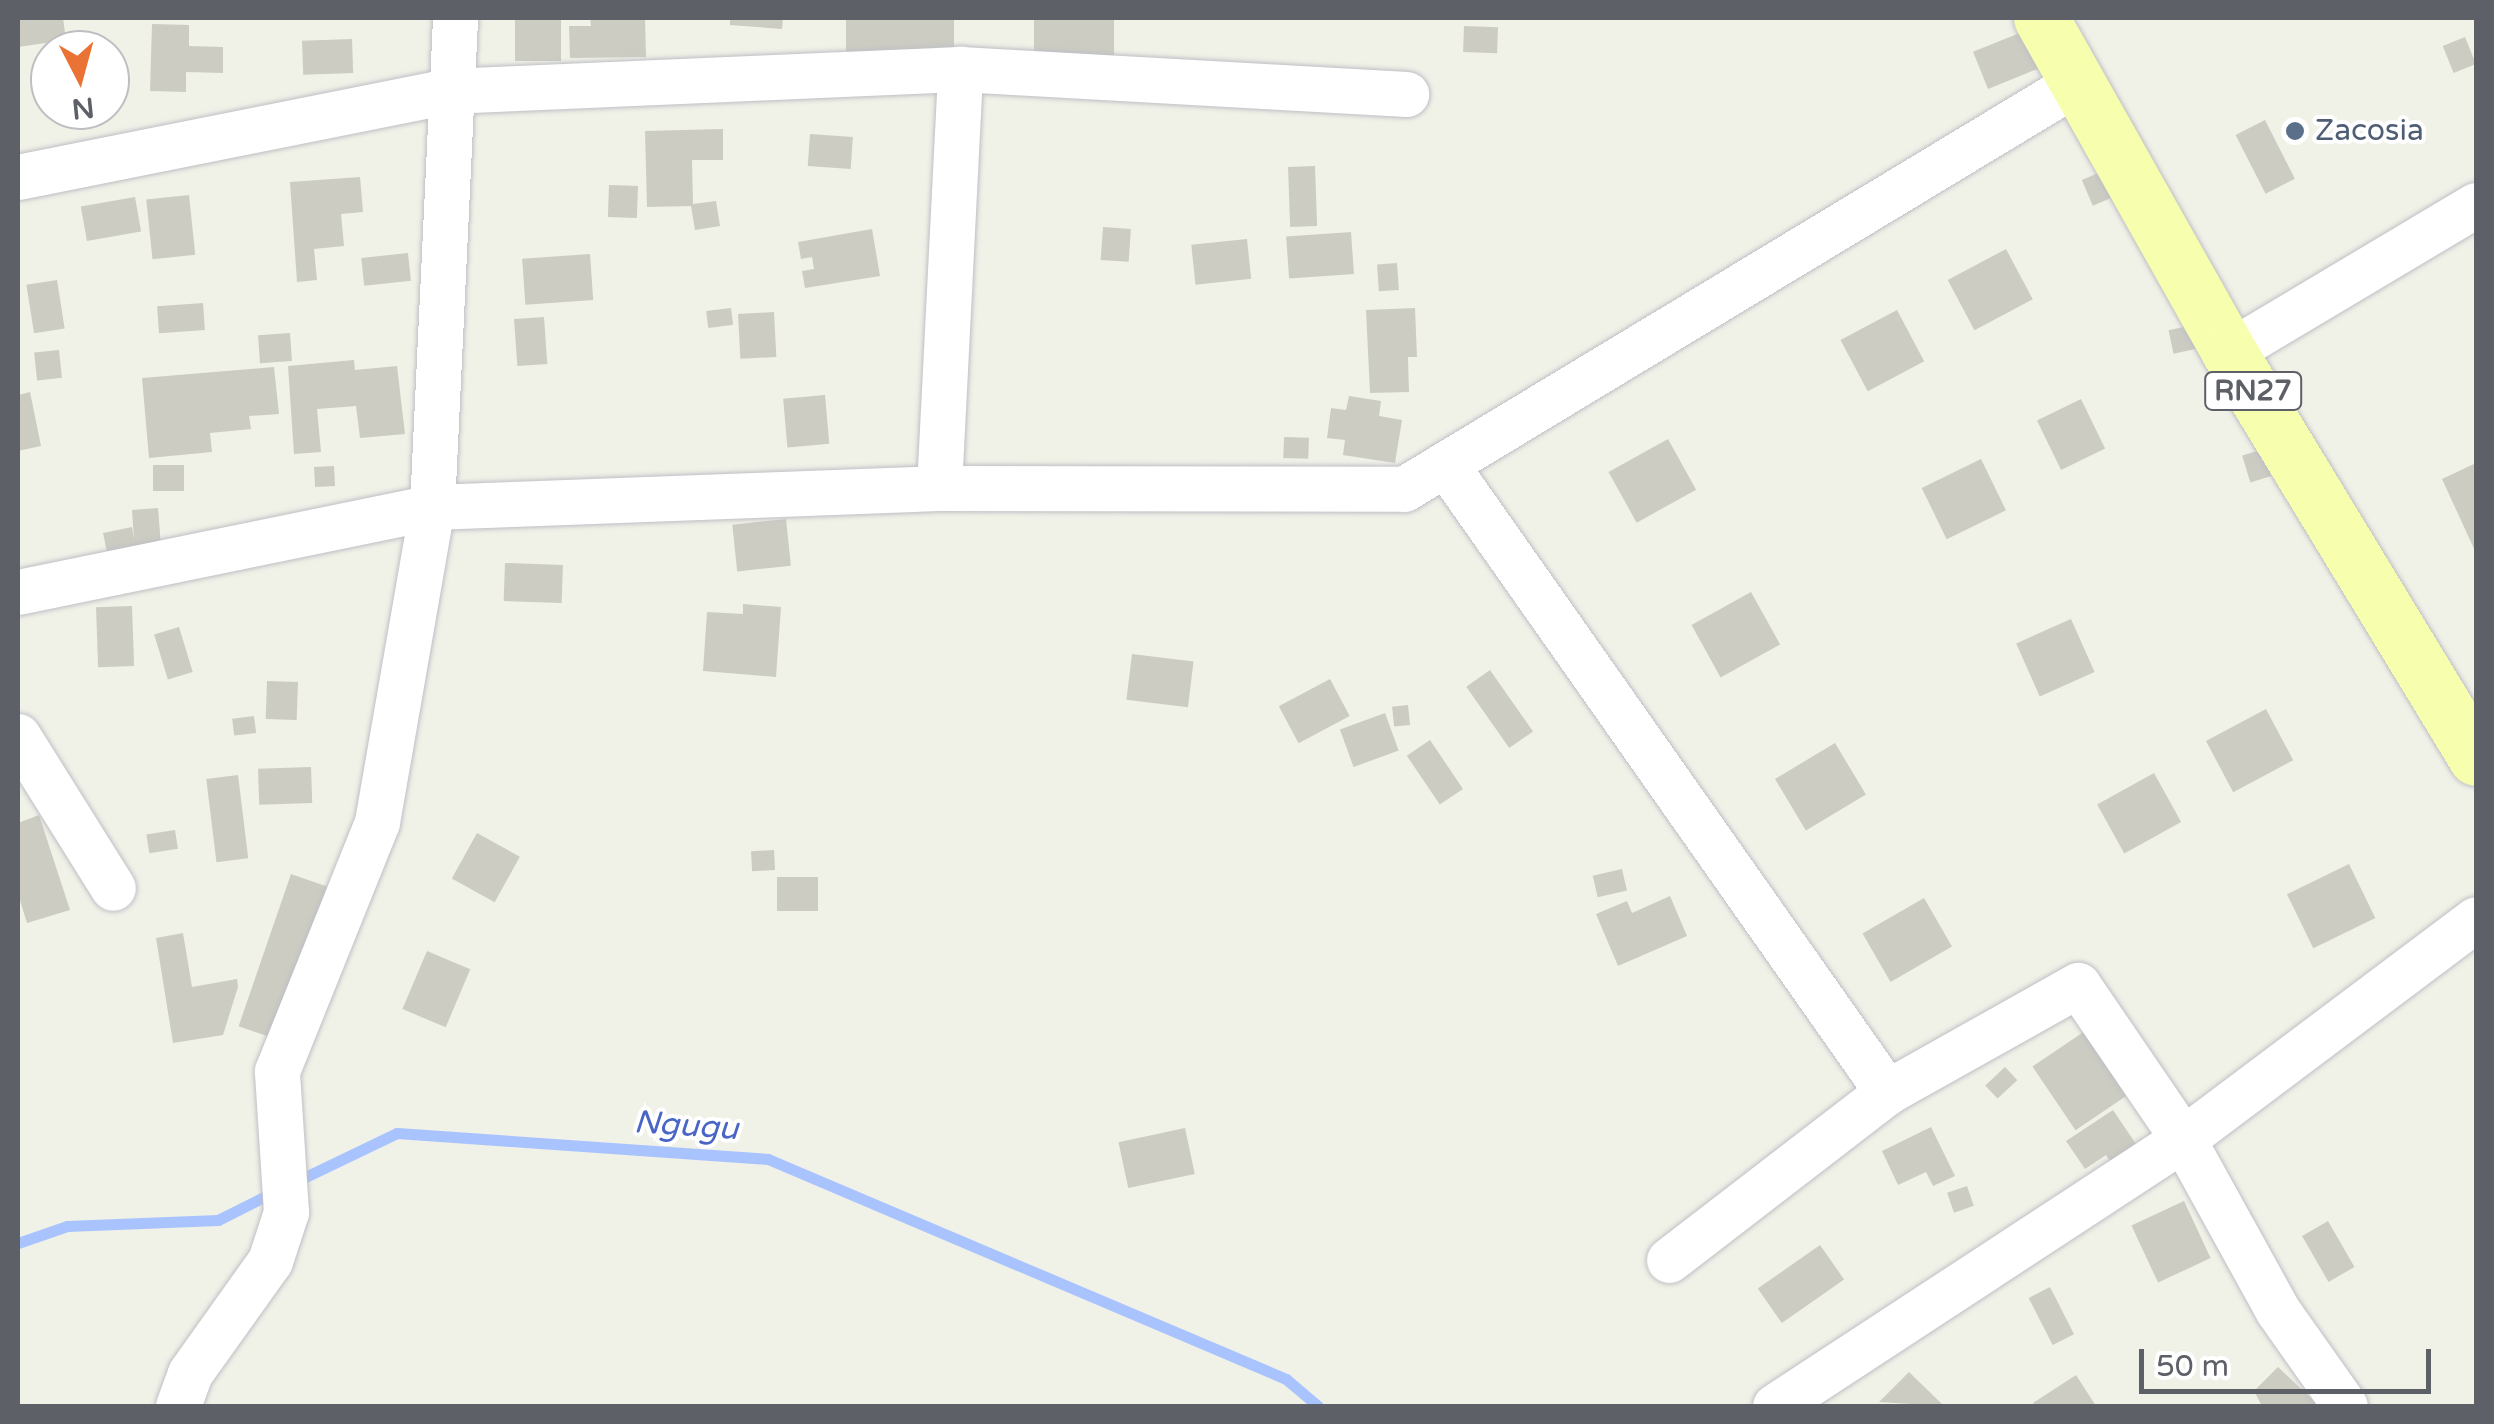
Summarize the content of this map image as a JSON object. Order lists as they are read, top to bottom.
{
  "streets": {
    "main road": ["RN27"]
  },
  "water": ["Ngugu"],
  "places": ["Zacosia"],
  "scale_bar": "50 m",
  "north": "bottom"
}
